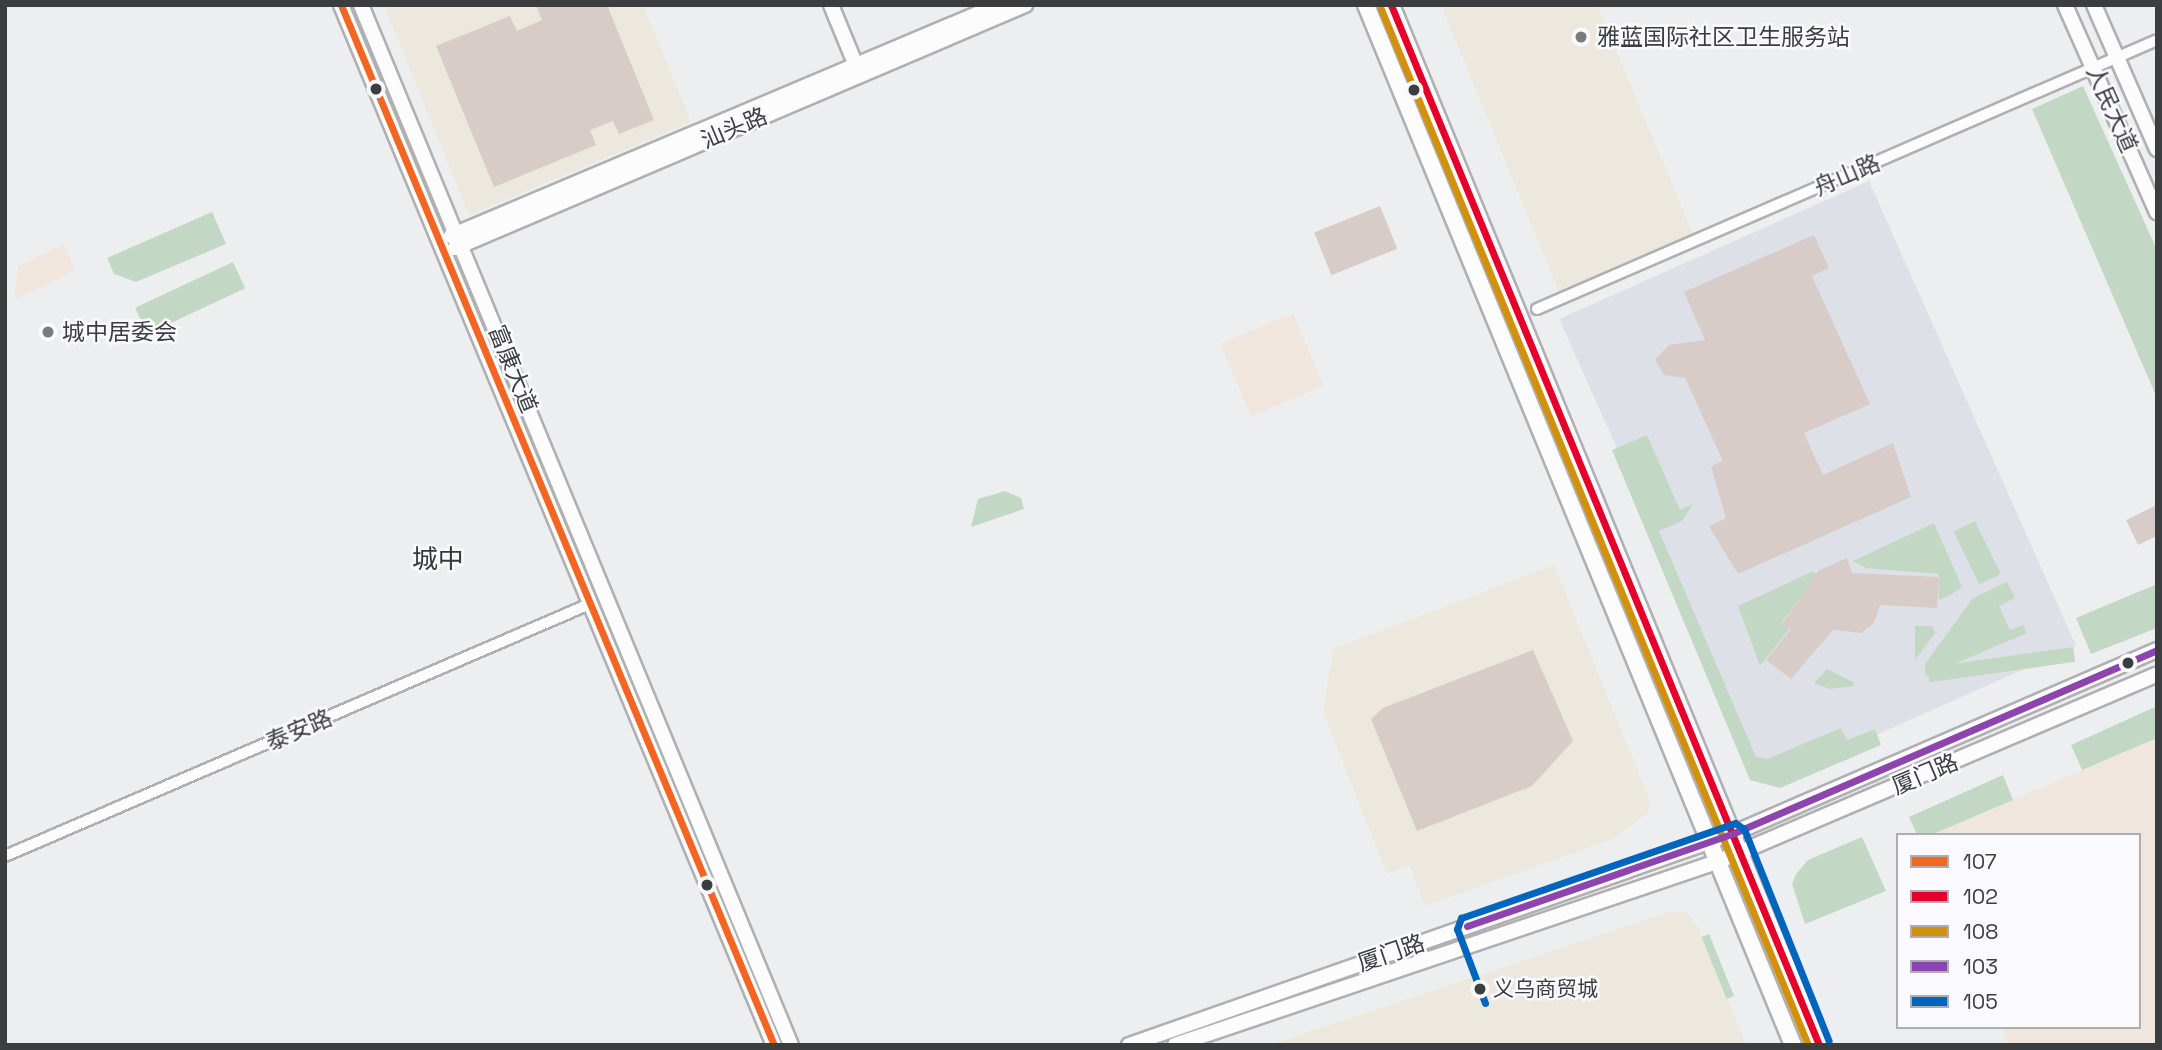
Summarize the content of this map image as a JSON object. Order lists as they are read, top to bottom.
{
  "streets": {
    "street": [
      "人民大道",
      "汕头路",
      "舟山路",
      "富康大道",
      "泰安路",
      "厦门路"
    ]
  },
  "crossings": [
    ["人民大道", "舟山路"],
    ["汕头路", "富康大道"],
    ["富康大道", "泰安路"]
  ],
  "districts": ["城中"],
  "places": ["雅蓝国际社区卫生服务站", "城中居委会", "义乌商贸城"],
  "lines": [
    "transit line 107",
    "transit line 102",
    "transit line 108",
    "transit line 103",
    "transit line 105"
  ],
  "legend": [
    "107",
    "102",
    "108",
    "103",
    "105"
  ]
}
